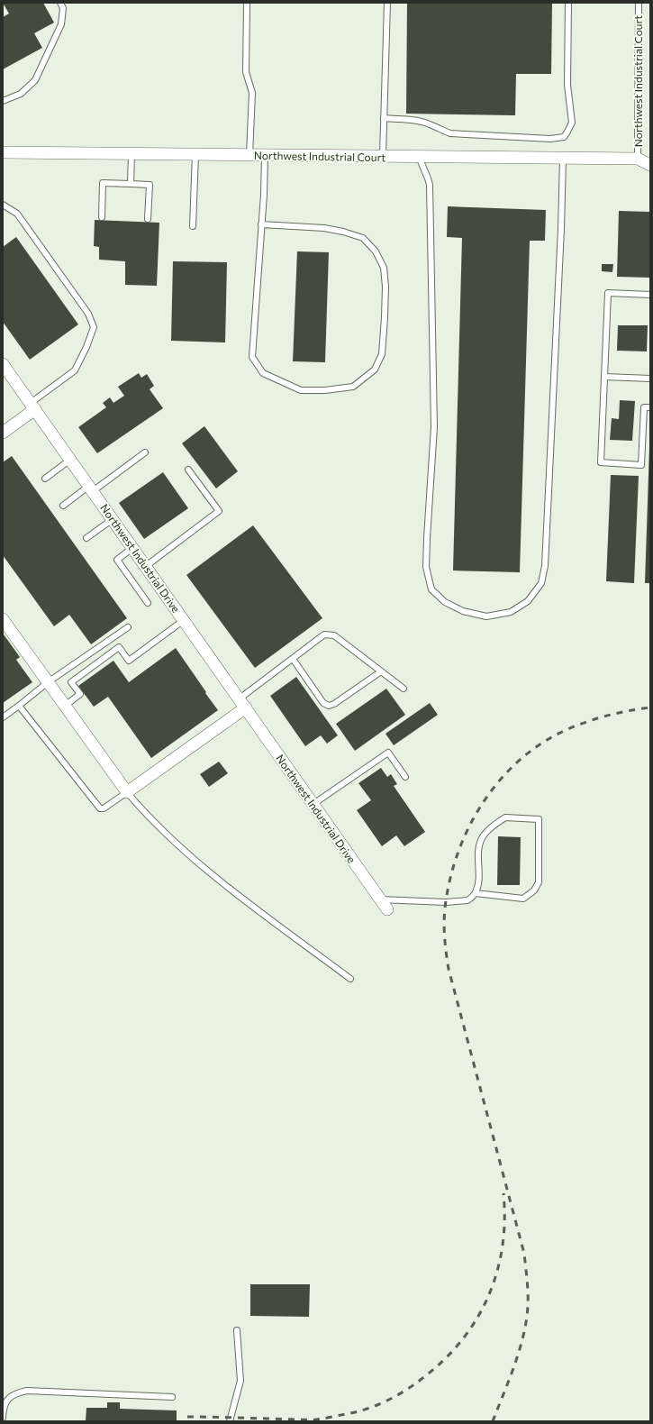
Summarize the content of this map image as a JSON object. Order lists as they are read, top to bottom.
{
  "streets": {
    "street": ["Northwest Industrial Court", "Northwest Industrial Drive"]
  }
}
